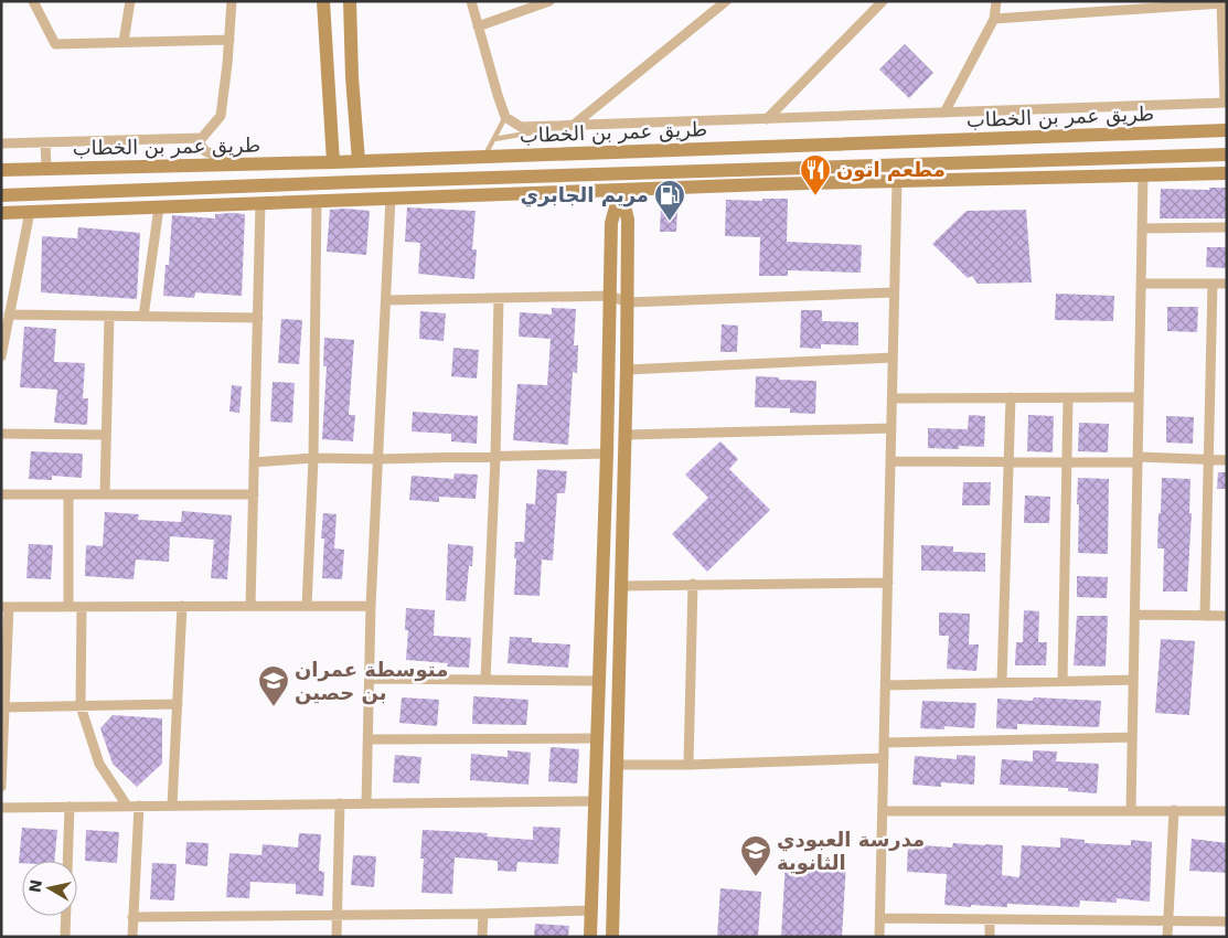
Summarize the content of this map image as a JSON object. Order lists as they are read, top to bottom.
{
  "streets": {
    "street": ["طريق عمر بن الخطاب"]
  },
  "places": {
    "restaurant": ["مطعم اتون"],
    "fuel station": ["مريم الجابري"],
    "school or university": ["متوسطة عمران بن حصين", "مدرسة العبودي الثانوية"]
  },
  "north": "left"
}
